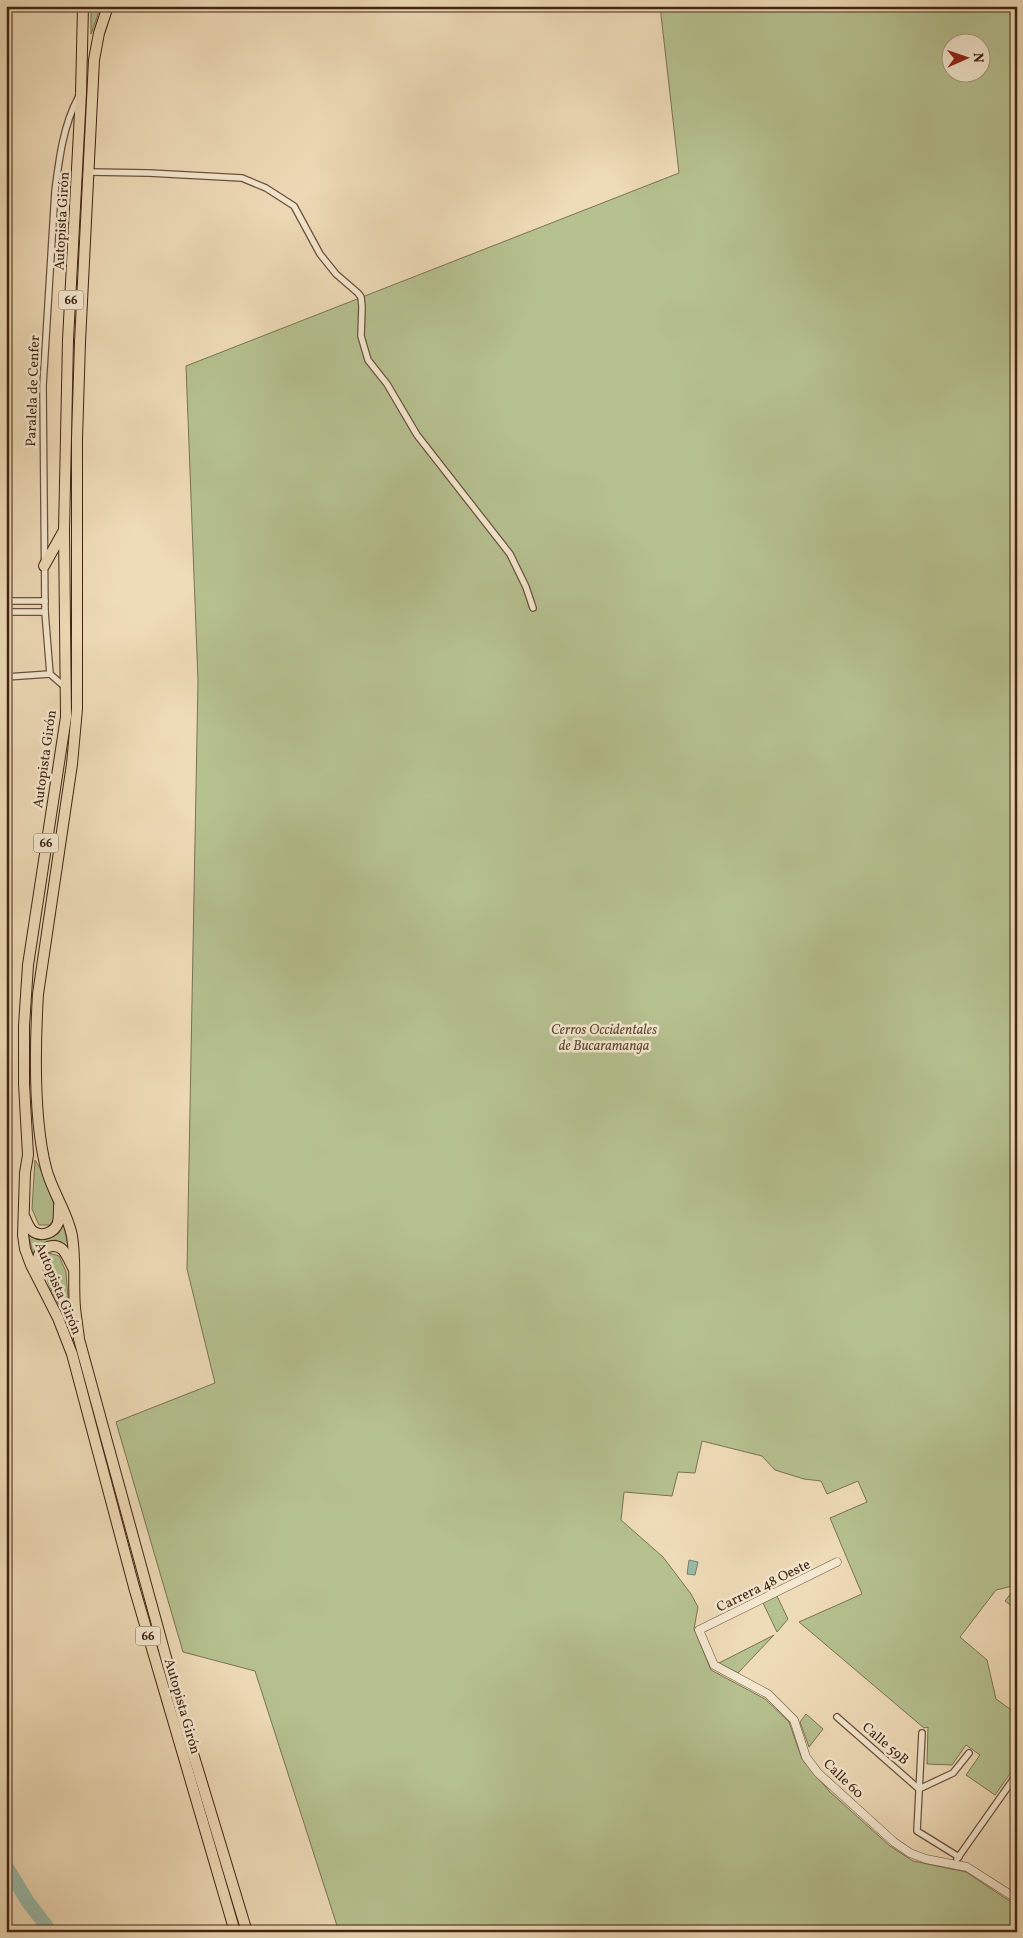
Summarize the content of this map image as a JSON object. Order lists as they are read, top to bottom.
{
  "streets": {
    "highway": ["Autopista Girón", "66"],
    "street": [
      "Paralela de Cenfer",
      "Carrera 48 Oeste",
      "Calle 59B",
      "Calle 60"
    ]
  },
  "crossings": [
    ["Autopista Girón", "Paralela de Cenfer"],
    ["Carrera 48 Oeste", "Calle 60"]
  ],
  "parks": ["Cerros Occidentales de Bucaramanga"],
  "north": "right"
}
